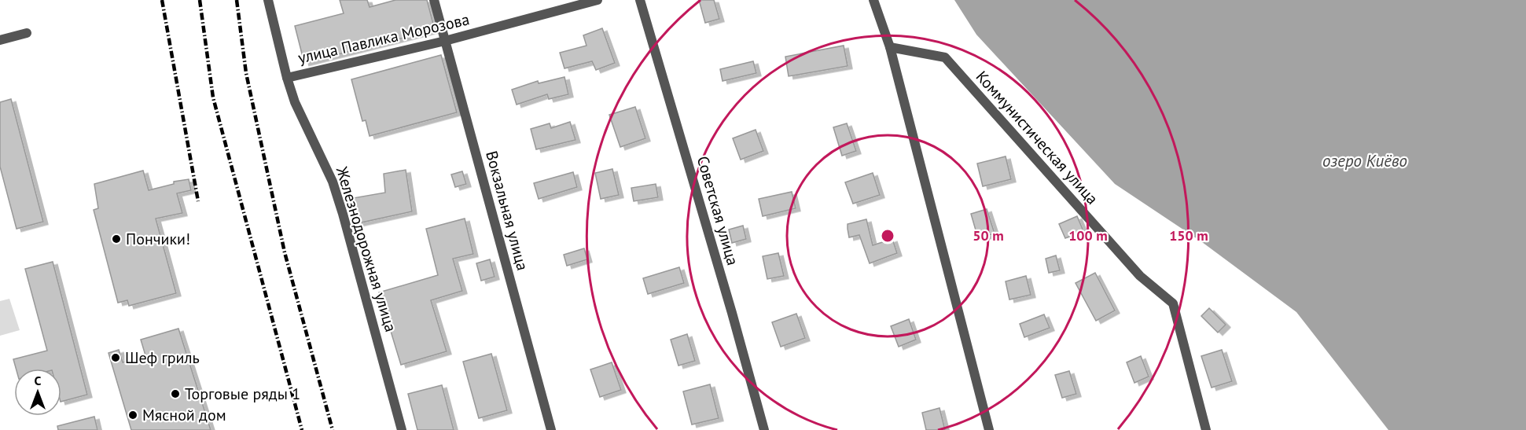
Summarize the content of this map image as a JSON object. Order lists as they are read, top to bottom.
{
  "streets": {
    "street": [
      "улица Павлика Морозова",
      "Коммунистическая улица",
      "Вокзальная улица",
      "Советская улица",
      "Железнодорожная улица"
    ]
  },
  "crossings": [
    ["улица Павлика Морозова", "Вокзальная улица"],
    ["улица Павлика Морозова", "Железнодорожная улица"]
  ],
  "water": ["озеро Киёво"],
  "places": [
    "Пончики!",
    "Шеф гриль",
    "Торговые ряды 1",
    "Мясной дом"
  ],
  "north": "top",
  "rings": ["50 m", "100 m", "150 m"]
}
